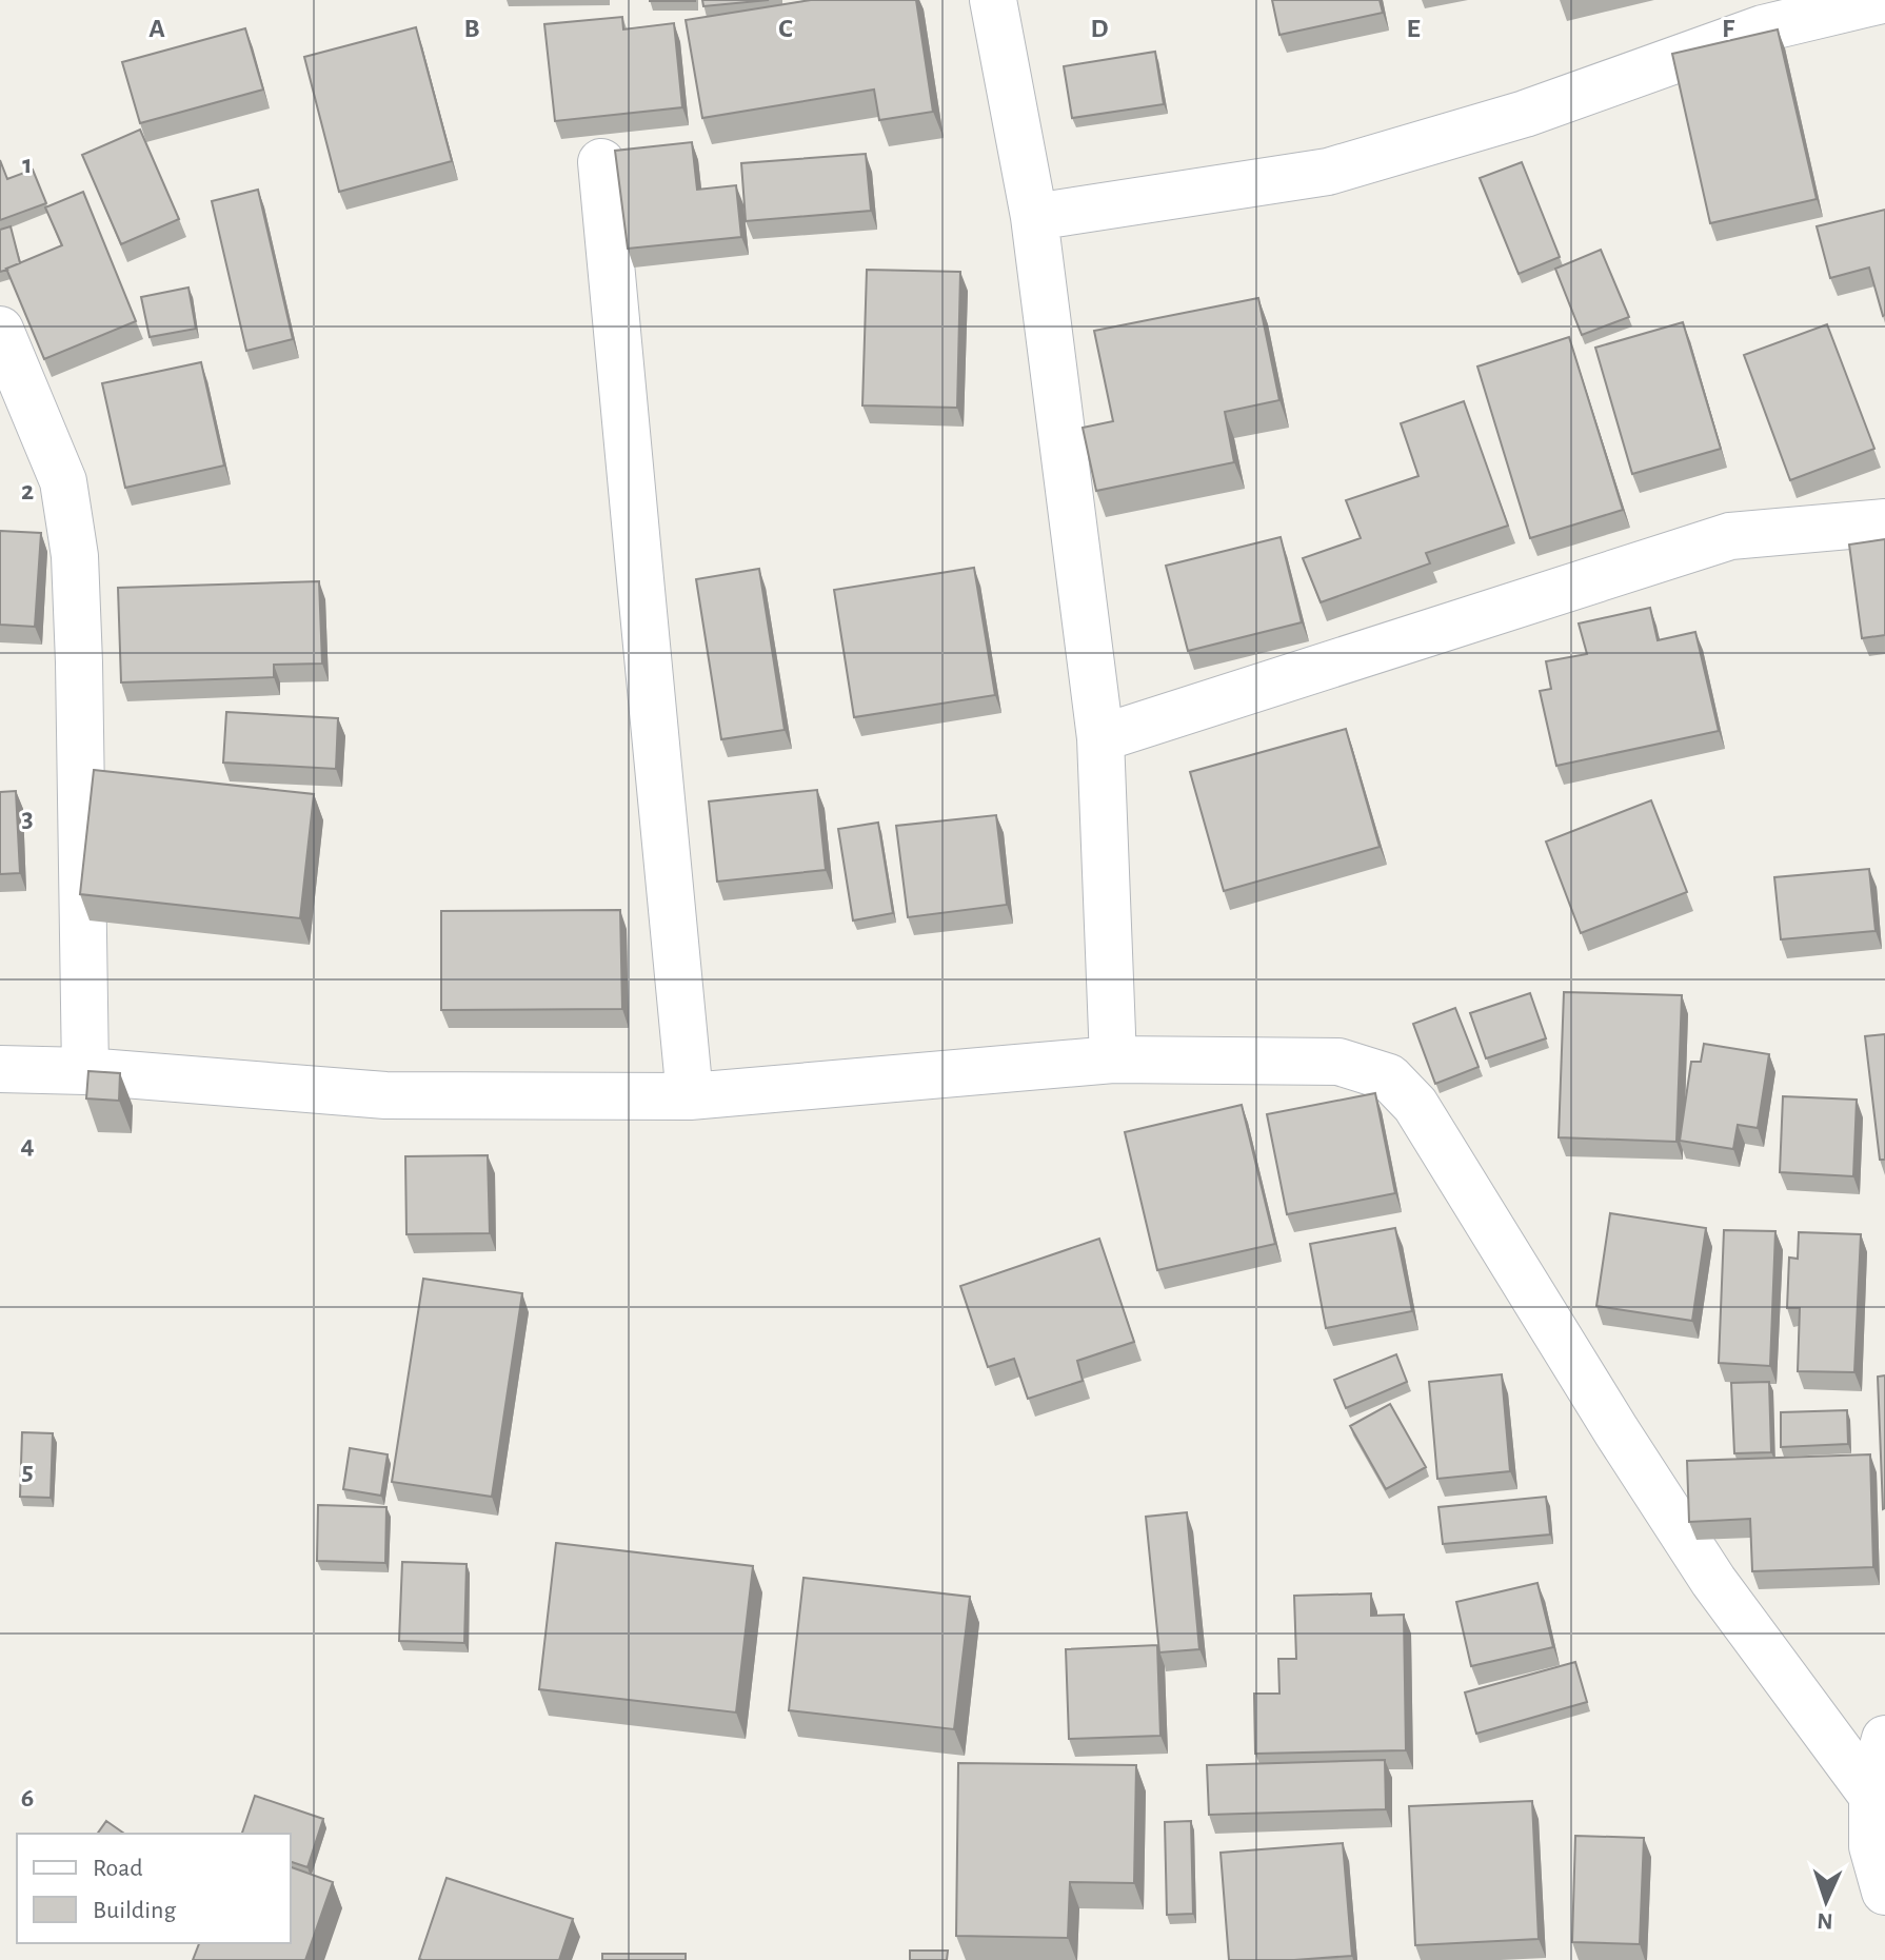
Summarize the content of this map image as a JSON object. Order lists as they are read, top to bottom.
{
  "legend": ["Road", "Building"],
  "north": "bottom",
  "grid": {
    "columns": [
      "A",
      "B",
      "C",
      "D",
      "E",
      "F"
    ],
    "rows": [
      "1",
      "2",
      "3",
      "4",
      "5",
      "6"
    ]
  }
}
